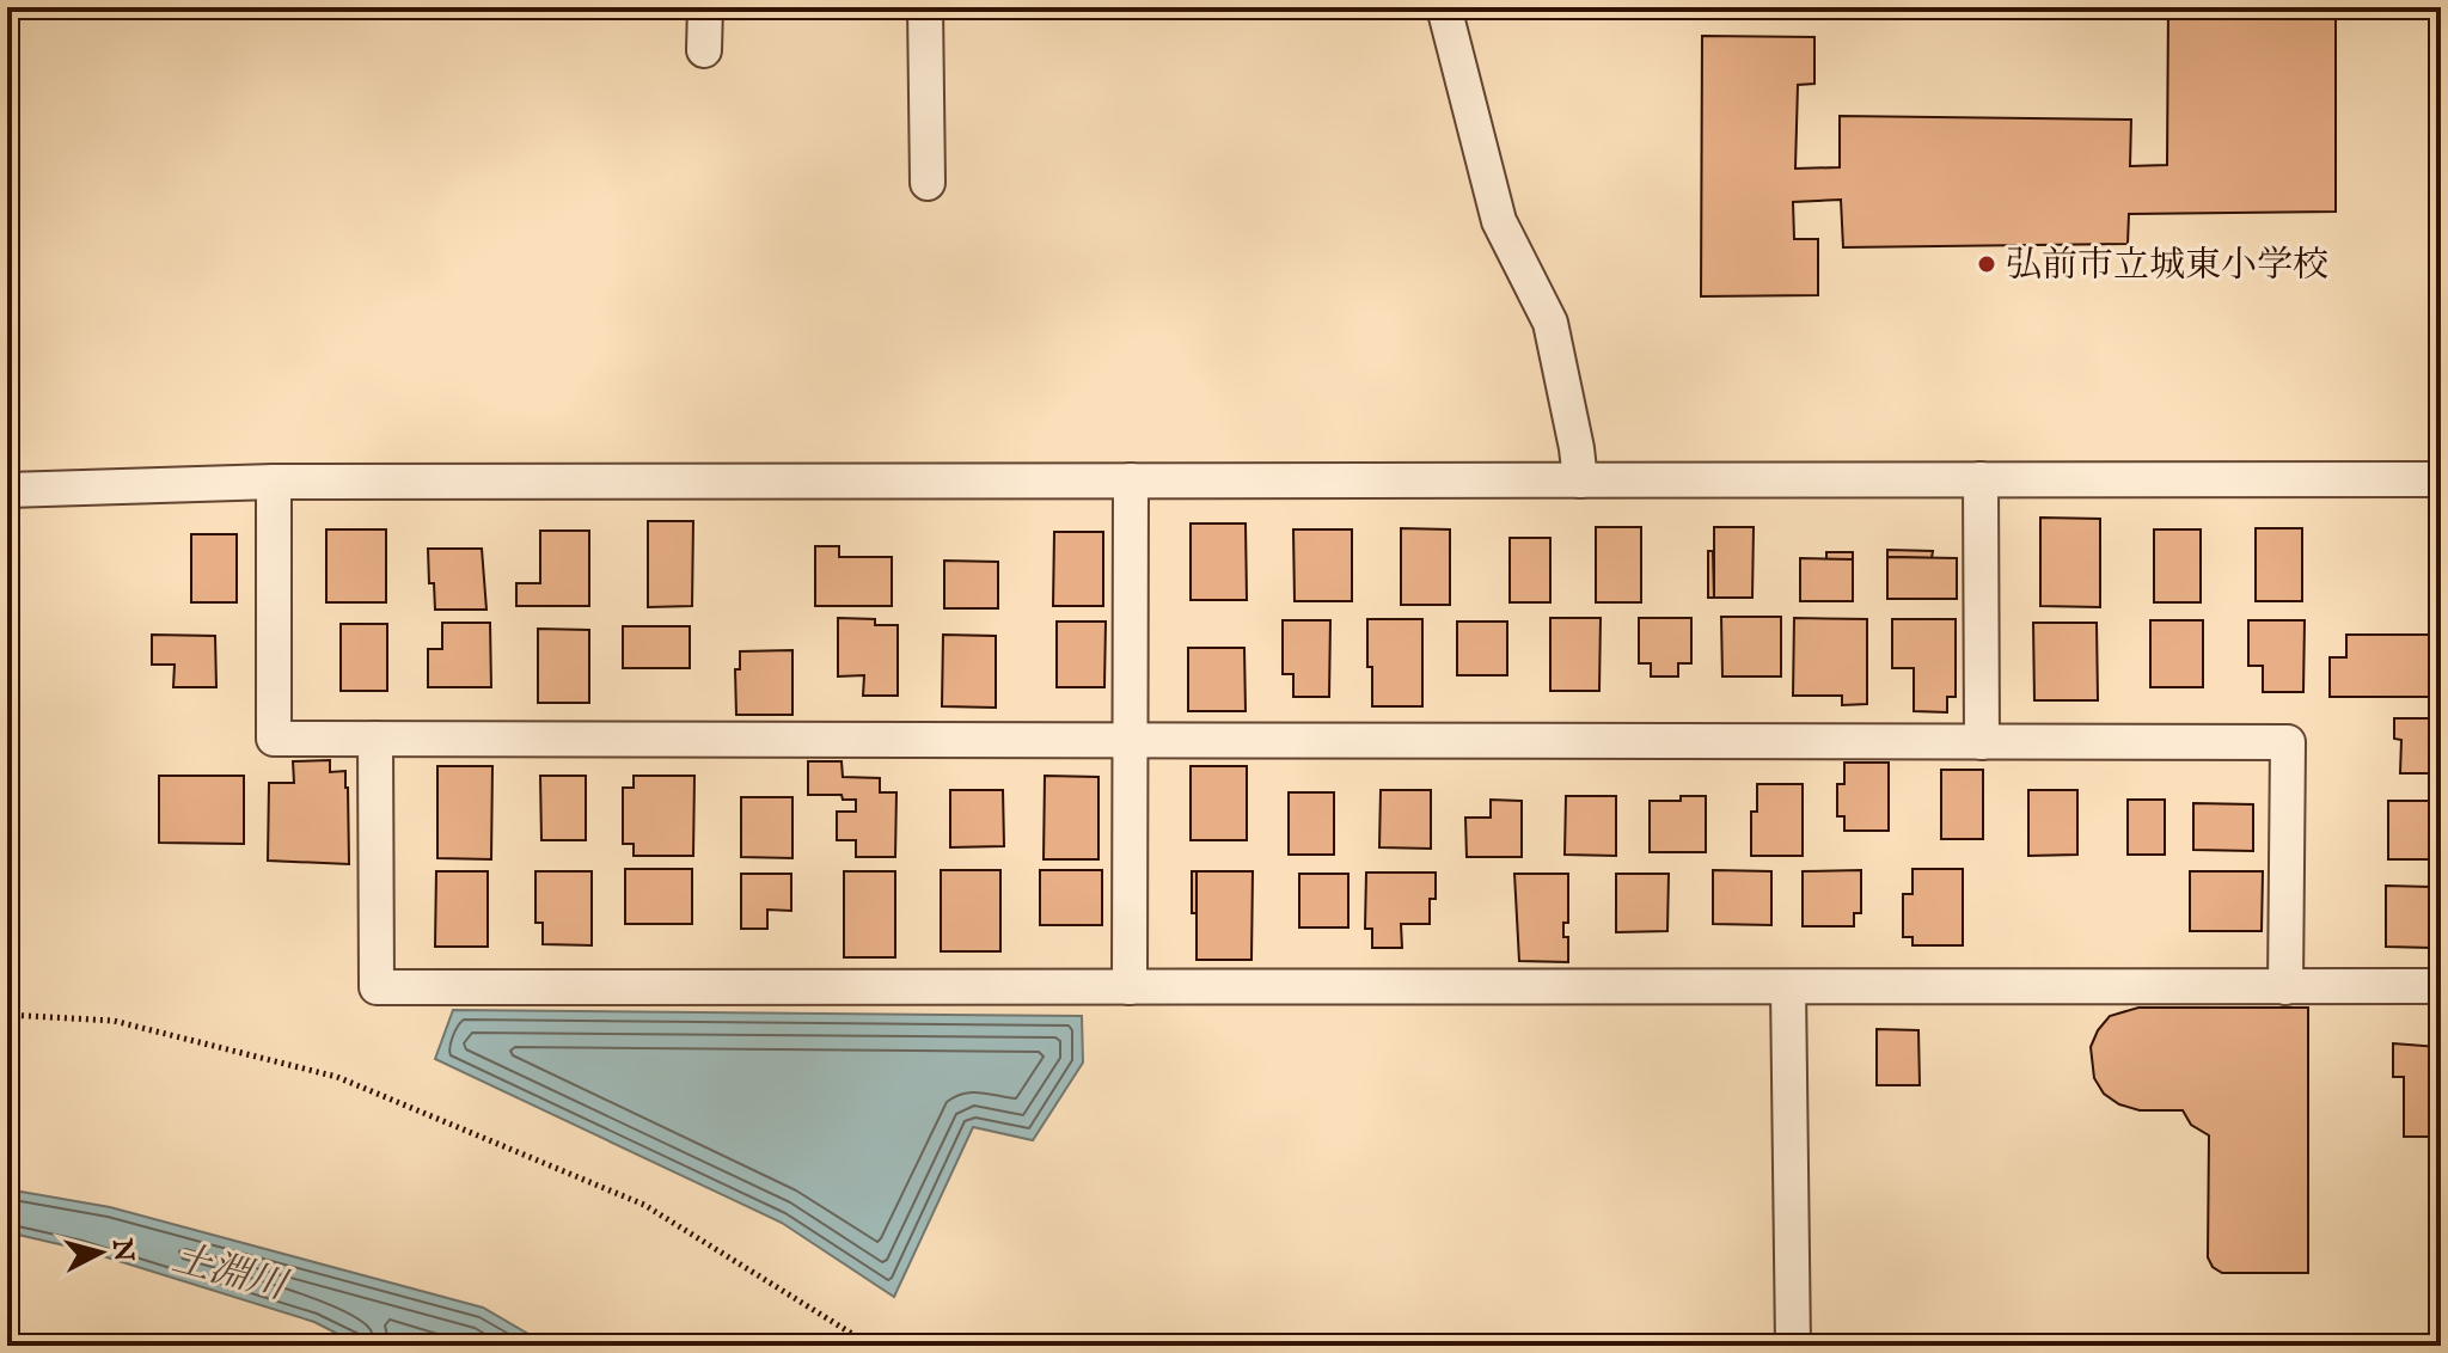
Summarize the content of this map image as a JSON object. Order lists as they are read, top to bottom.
{
  "water": ["土淵川"],
  "places": ["弘前市立城東小学校"],
  "north": "right"
}
